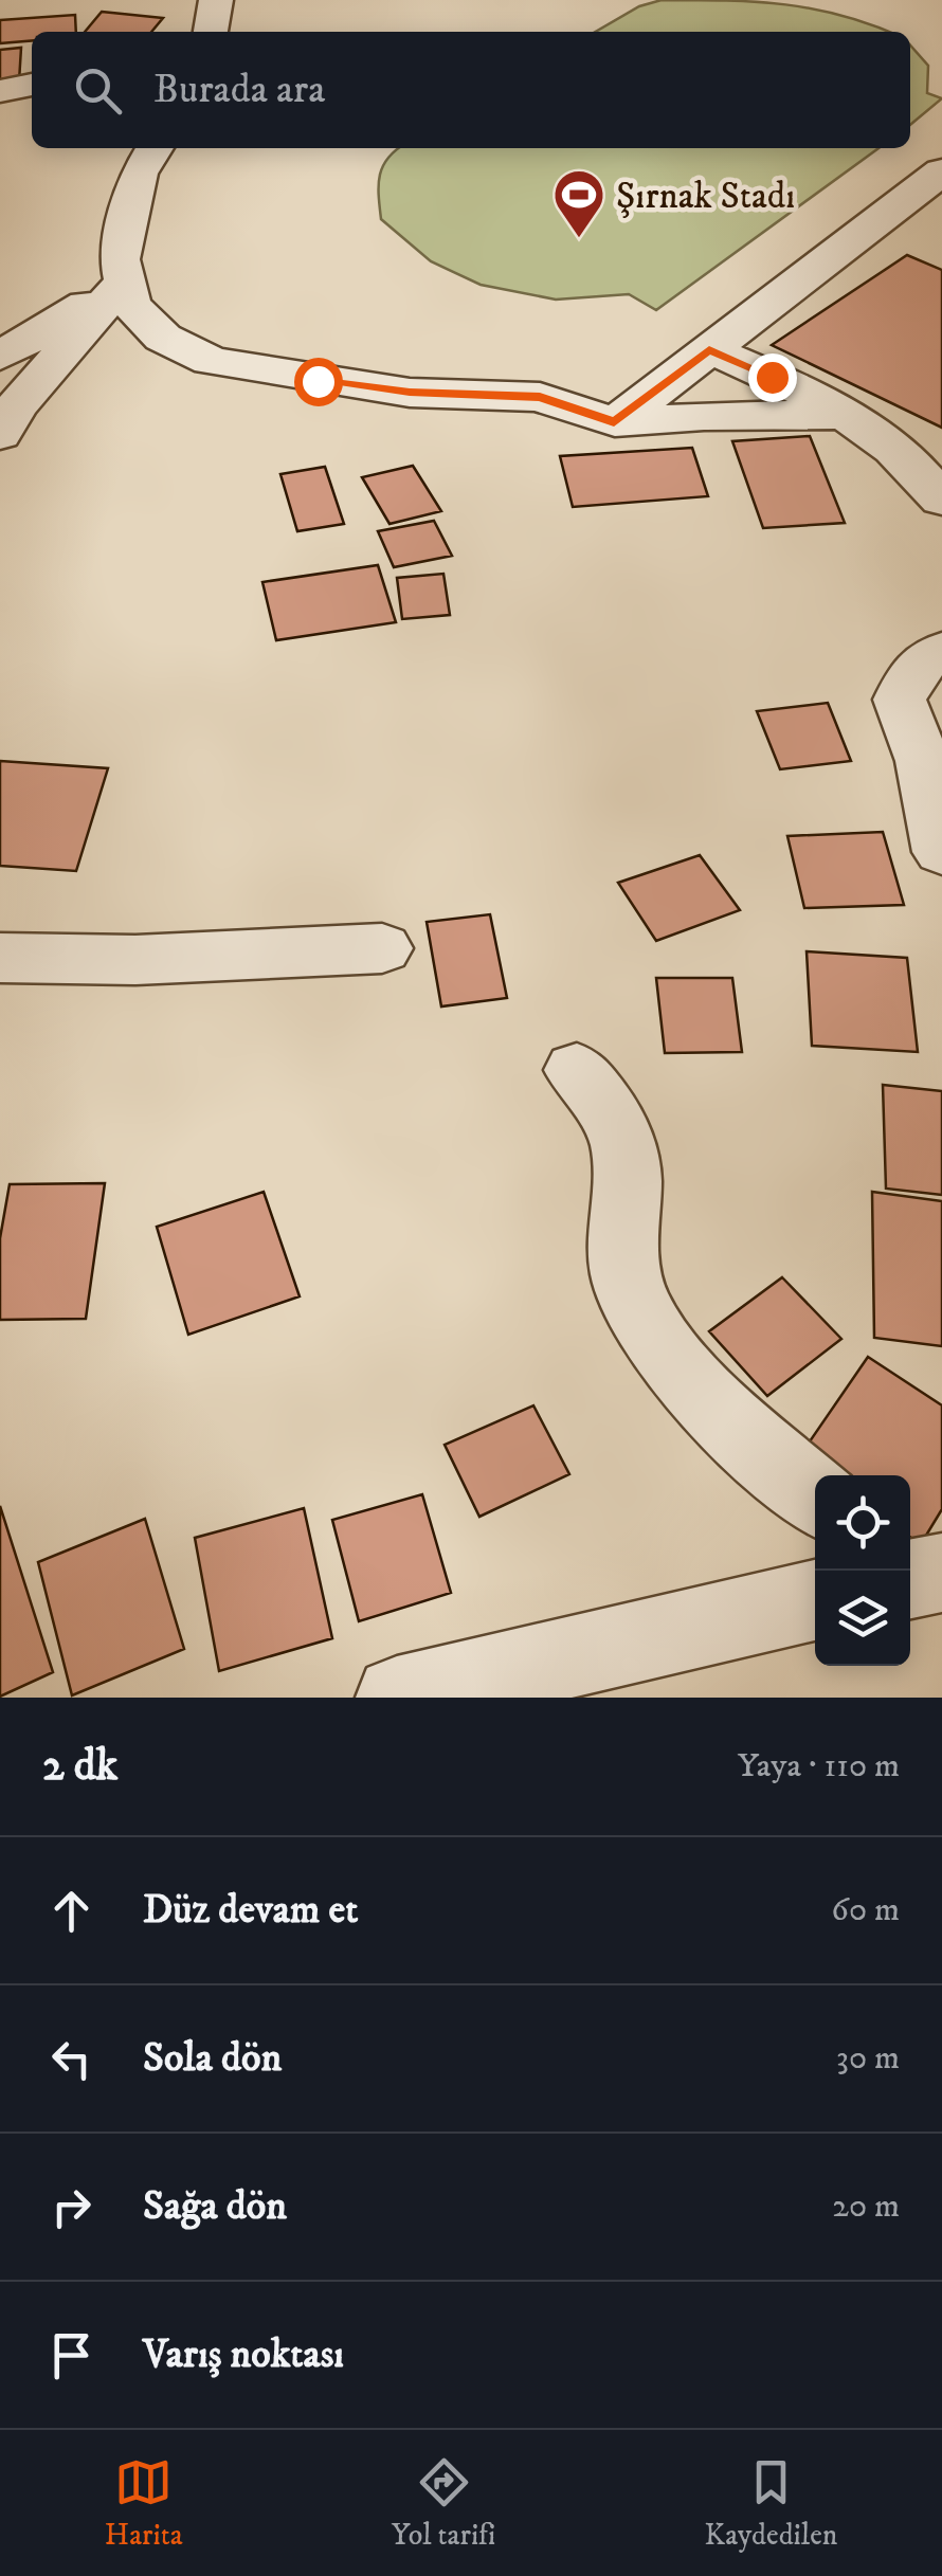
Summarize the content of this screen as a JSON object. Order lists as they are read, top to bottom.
{
  "places": {
    "sports": ["Şırnak Stadı"]
  },
  "page": {
    "search": "Burada ara",
    "heading": ["2 dk", "Yaya · 110 m"],
    "list": [
      ["Düz devam et", "60 m"],
      ["Sola dön", "30 m"],
      ["Sağa dön", "20 m"],
      "Varış noktası"
    ],
    "nav": ["Harita", "Yol tarifi", "Kaydedilen"]
  }
}
